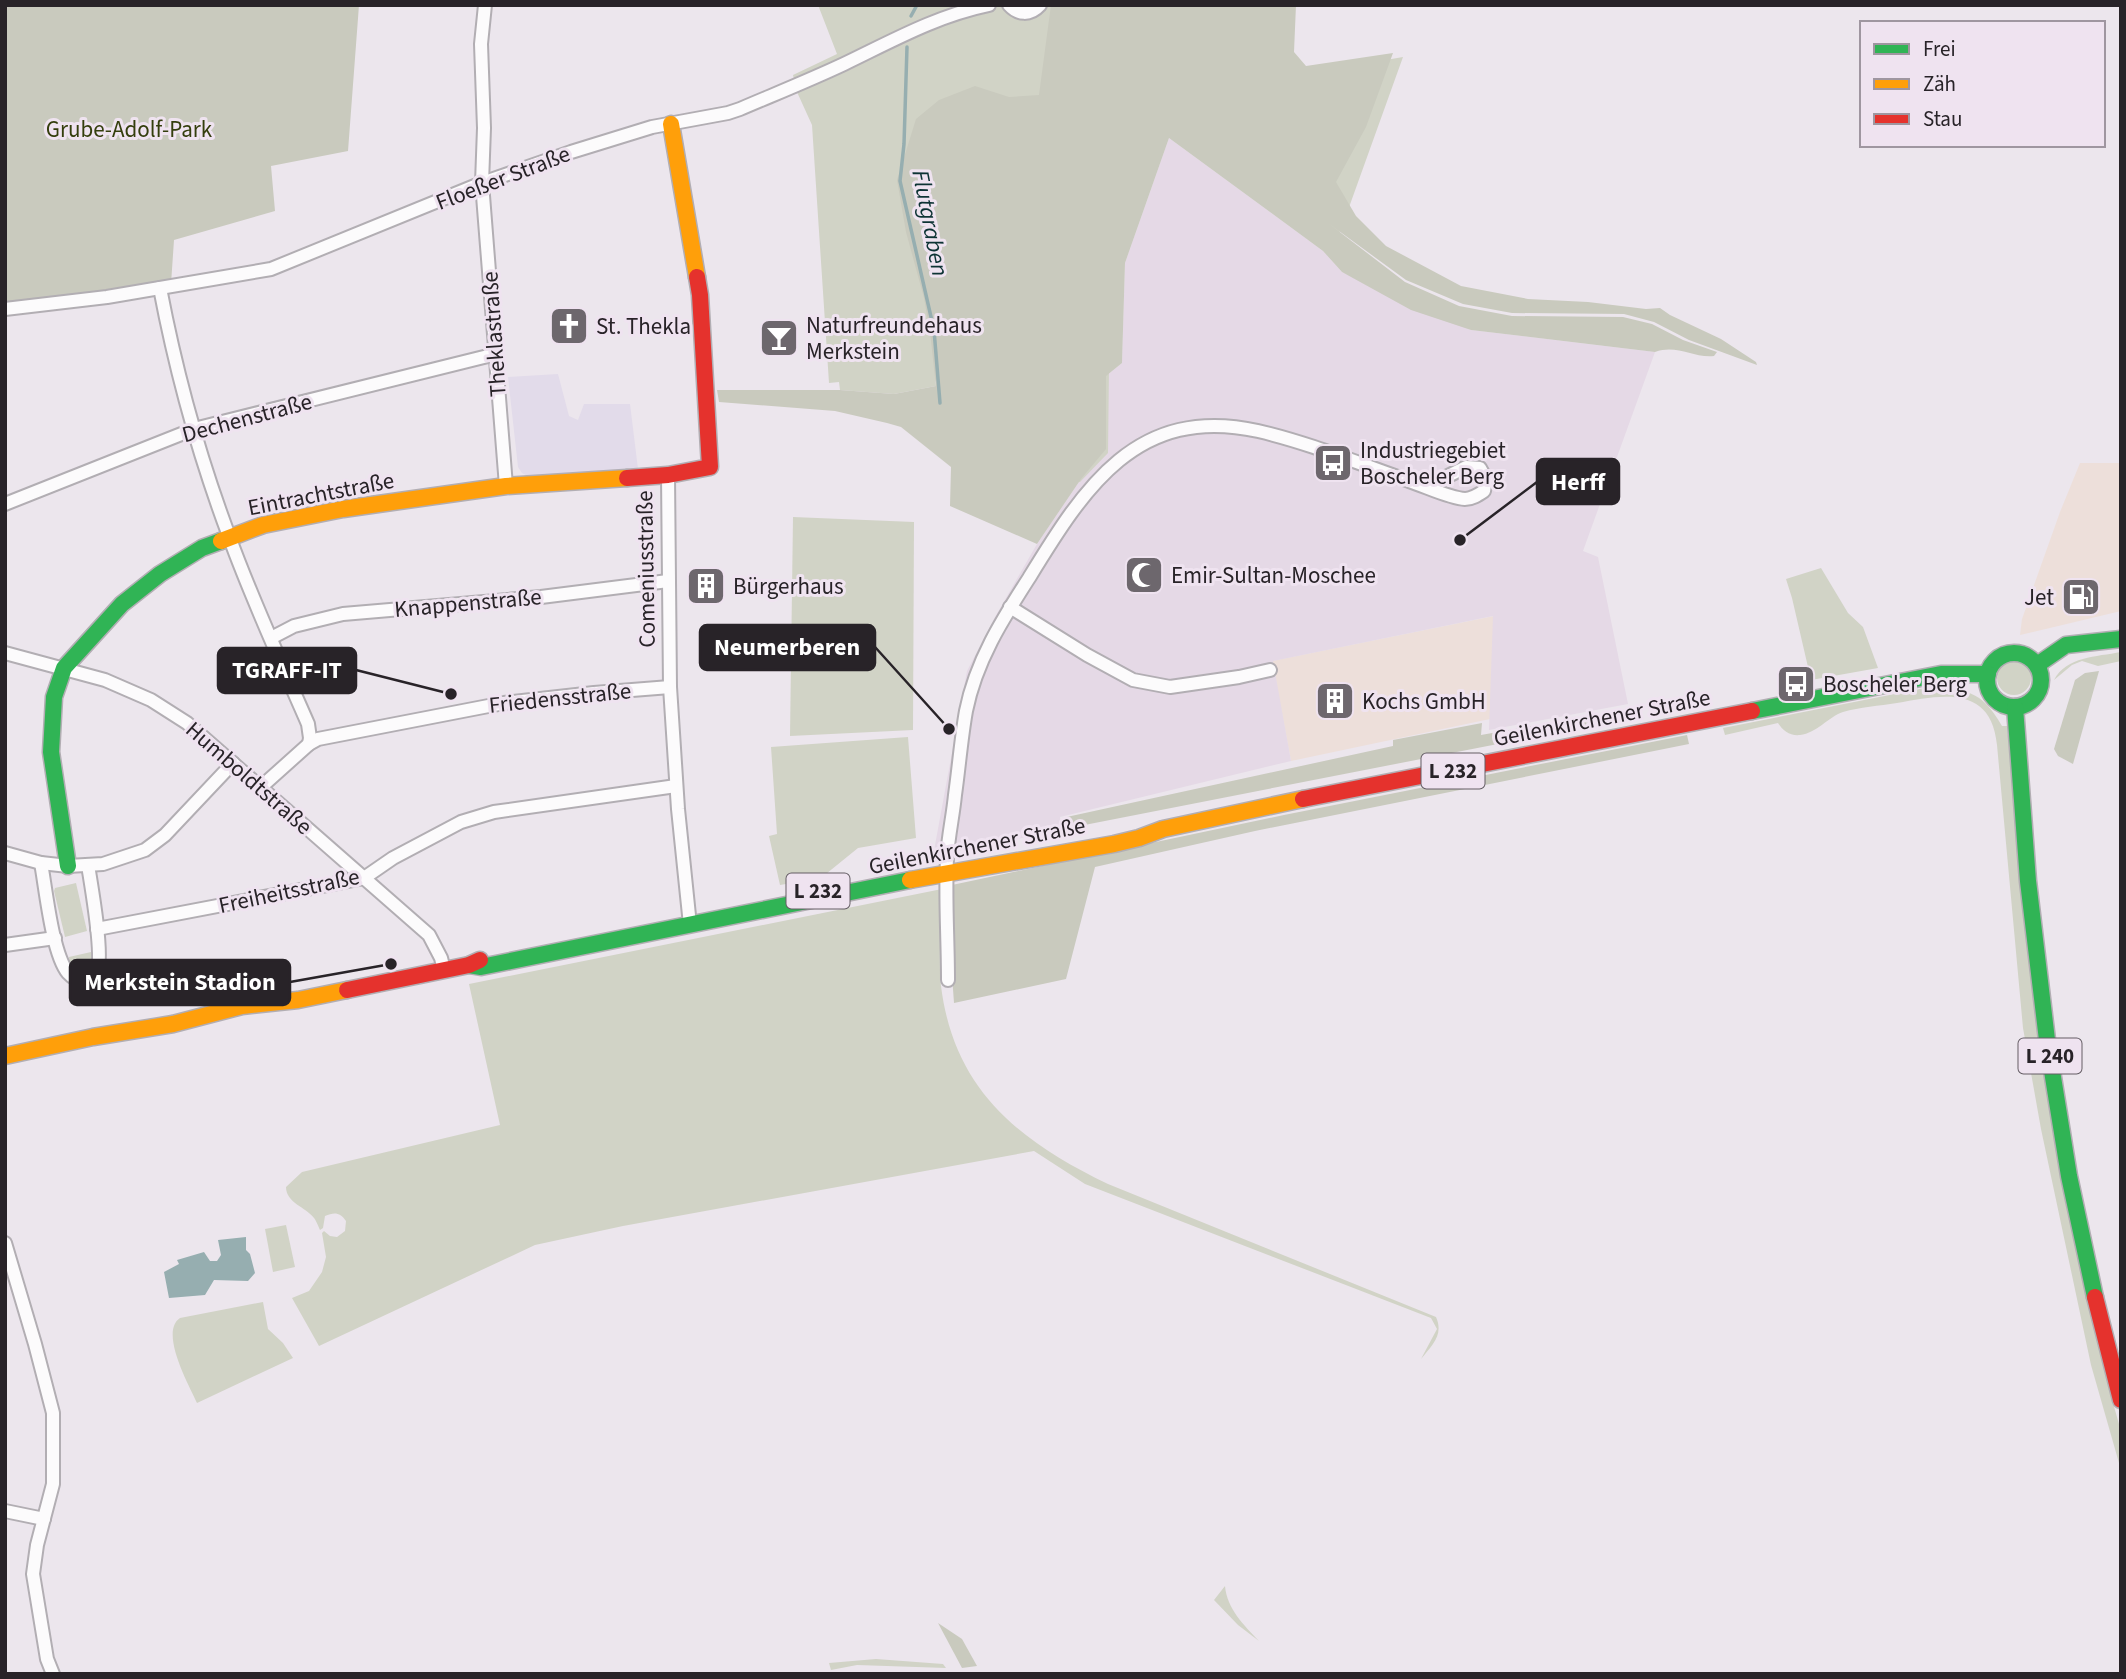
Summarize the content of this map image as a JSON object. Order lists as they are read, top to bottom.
{
  "streets": {
    "main road": [
      "Eintrachtstraße",
      "Comeniusstraße",
      "Geilenkirchener Straße",
      "L 232",
      "L 240"
    ],
    "street": [
      "Floeßer Straße",
      "Theklastraße",
      "Dechenstraße",
      "Knappenstraße",
      "Friedensstraße",
      "Humboldtstraße",
      "Freiheitsstraße"
    ]
  },
  "crossings": [
    ["Floeßer Straße", "Theklastraße"],
    ["Floeßer Straße", "Comeniusstraße"],
    ["Theklastraße", "Dechenstraße"],
    ["Theklastraße", "Eintrachtstraße"],
    ["Eintrachtstraße", "Comeniusstraße"],
    ["Eintrachtstraße", "Humboldtstraße"],
    ["Comeniusstraße", "Knappenstraße"],
    ["Comeniusstraße", "Friedensstraße"],
    ["Comeniusstraße", "Geilenkirchener Straße"],
    ["Comeniusstraße", "Freiheitsstraße"],
    ["Friedensstraße", "Humboldtstraße"],
    ["Geilenkirchener Straße", "Humboldtstraße"],
    ["Geilenkirchener Straße", "L 240"],
    ["Humboldtstraße", "Freiheitsstraße"]
  ],
  "water": ["Flutgraben"],
  "parks": ["Grube-Adolf-Park"],
  "places": {
    "church": ["St. Thekla"],
    "bar": ["Naturfreundehaus Merkstein"],
    "bus stop": ["Industriegebiet Boscheler Berg", "Boscheler Berg"],
    "other": [
      "Herff",
      "TGRAFF-IT",
      "Neumerberen",
      "Merkstein Stadion"
    ],
    "mosque": ["Emir-Sultan-Moschee"],
    "building": ["Bürgerhaus", "Kochs GmbH"],
    "fuel station": ["Jet"]
  },
  "legend": ["Frei", "Zäh", "Stau"]
}
